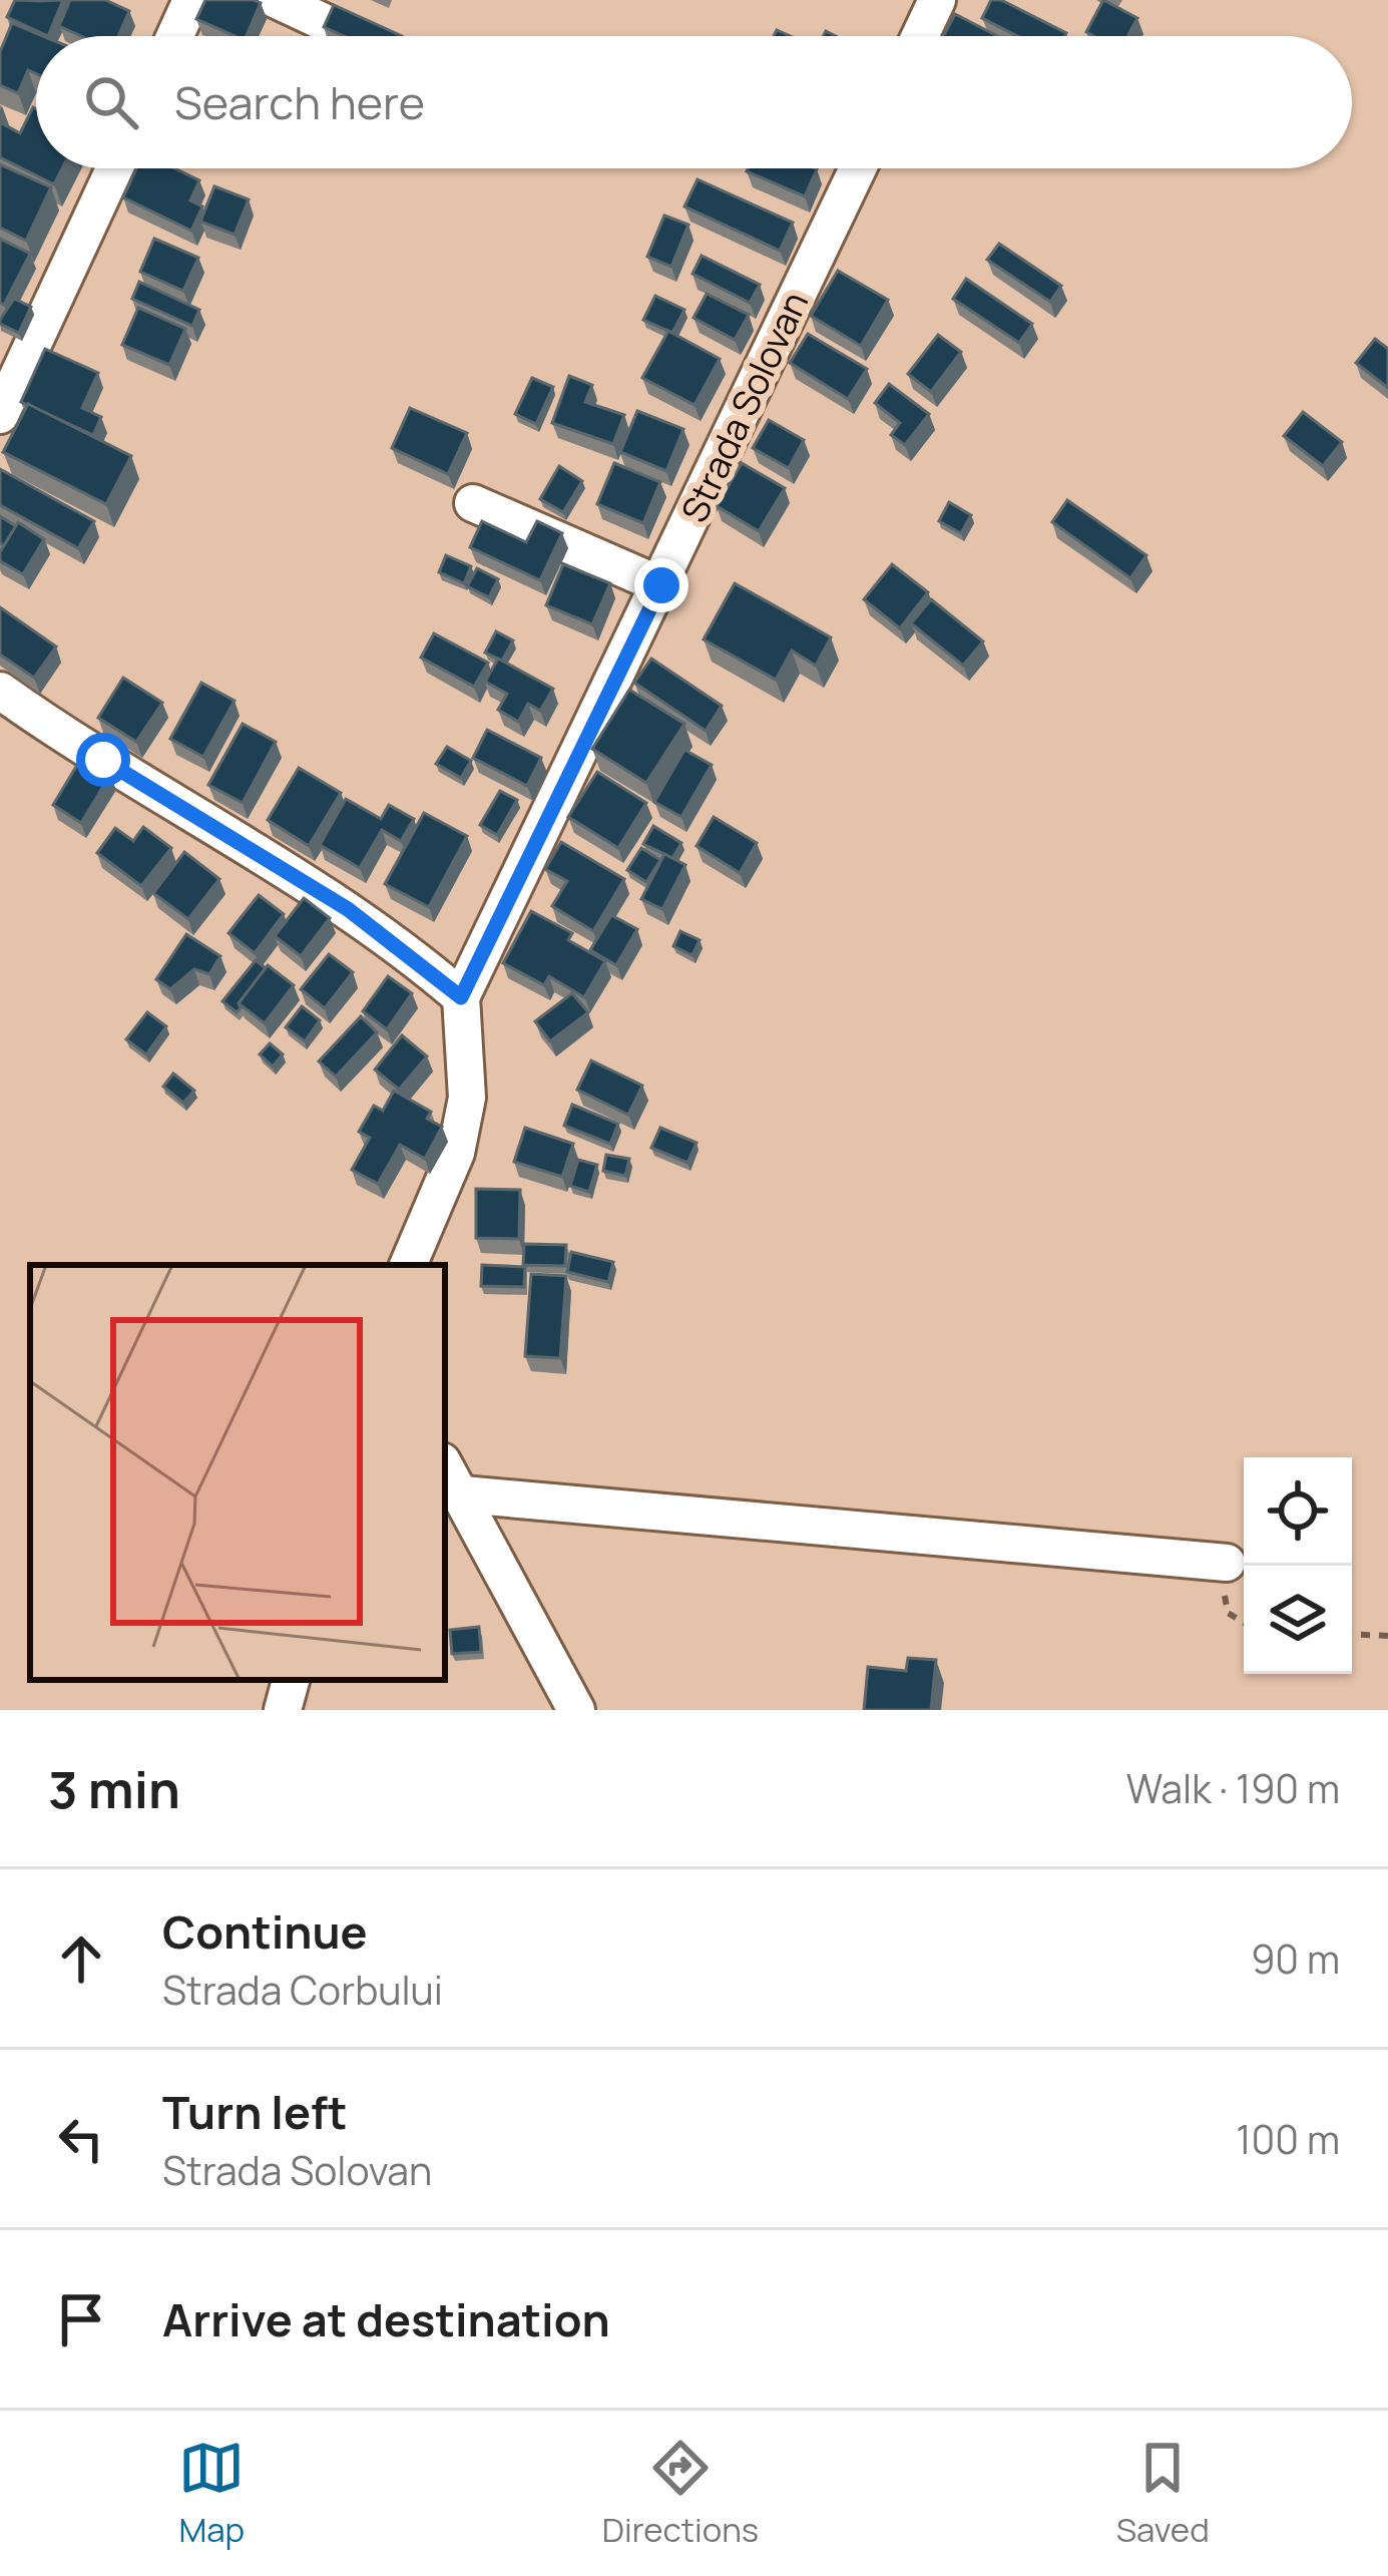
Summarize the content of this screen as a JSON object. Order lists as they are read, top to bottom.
{
  "streets": {
    "street": ["Strada Solovan"]
  },
  "page": {
    "search": "Search here",
    "heading": ["3 min", "Walk · 190 m"],
    "list": [
      ["Continue", "Strada Corbului", "90 m"],
      ["Turn left", "Strada Solovan", "100 m"],
      "Arrive at destination"
    ],
    "nav": ["Map", "Directions", "Saved"]
  }
}
